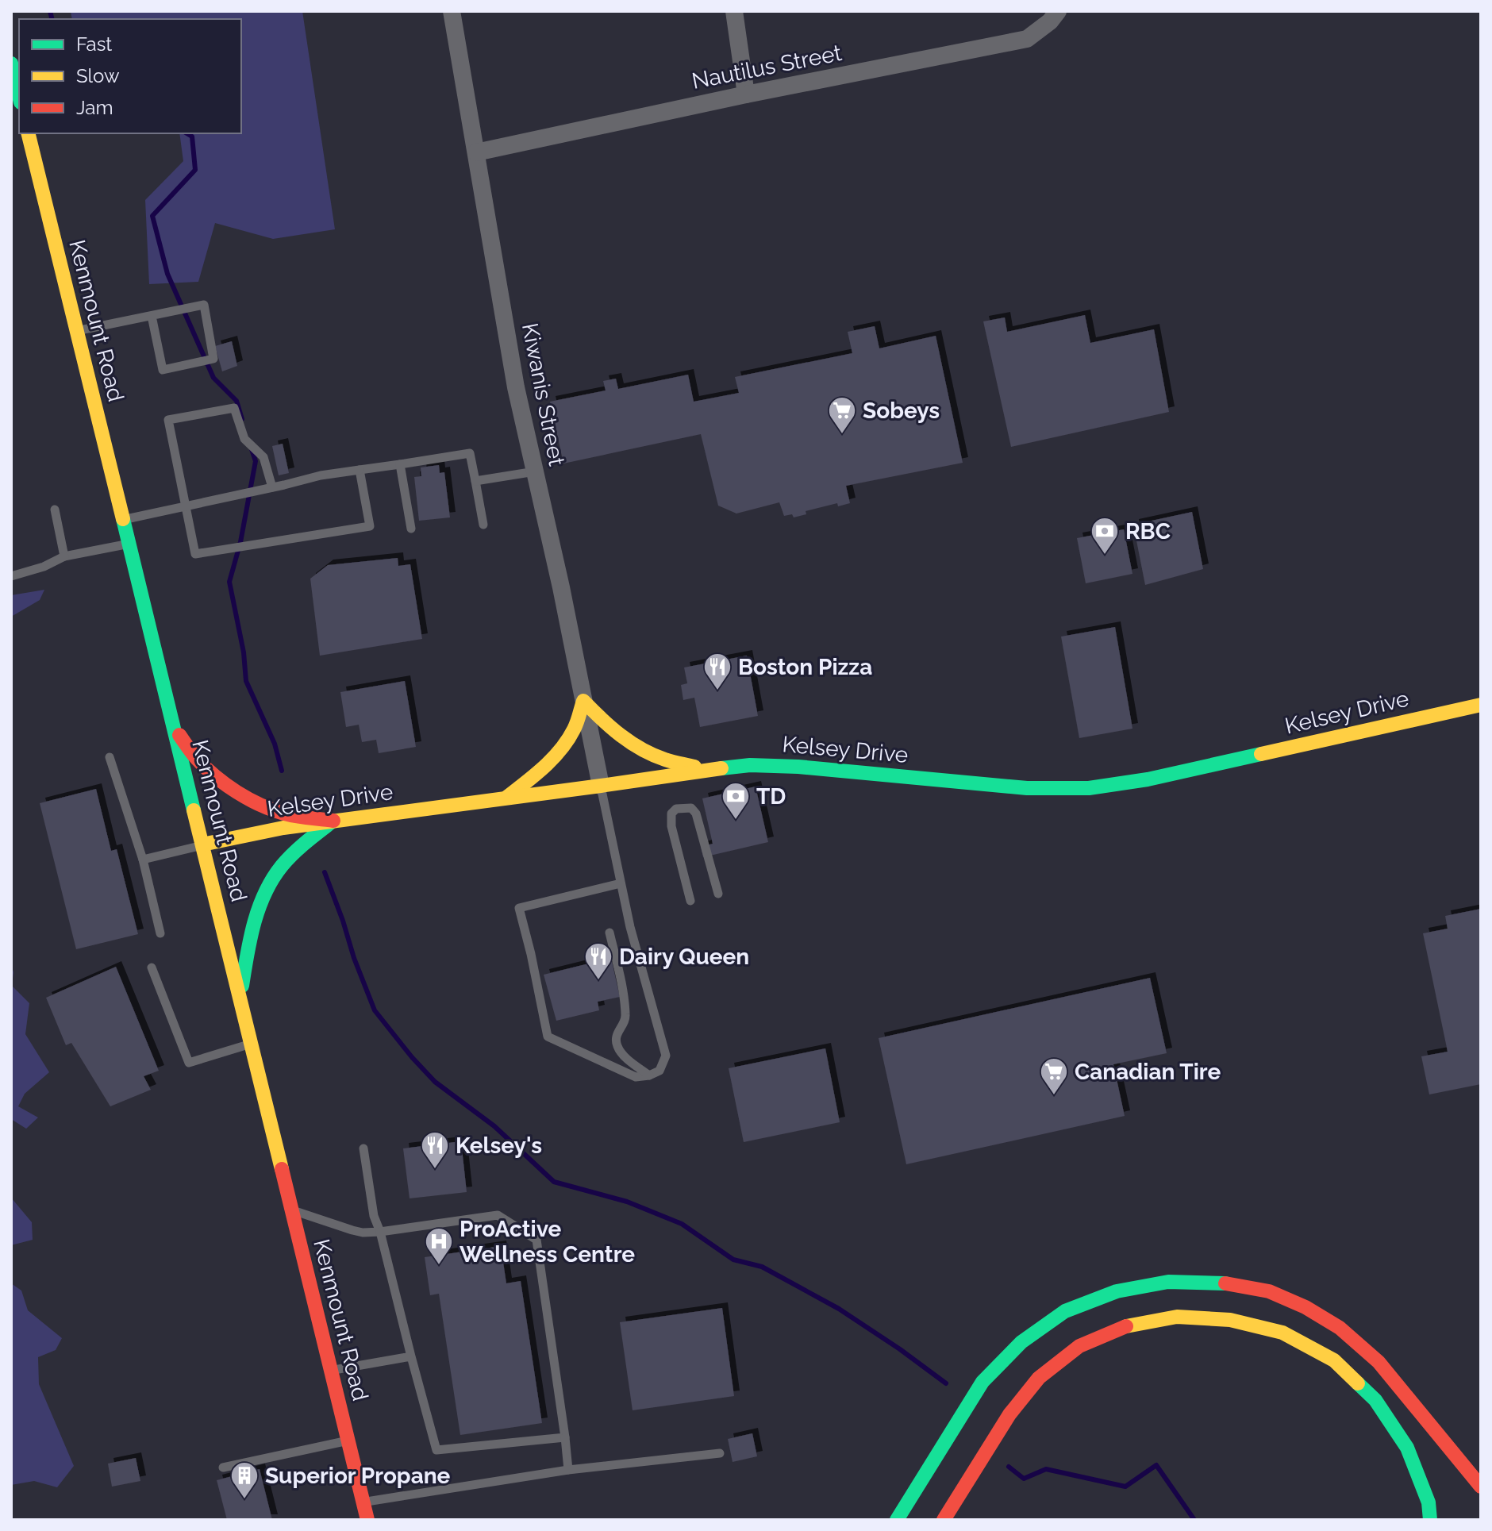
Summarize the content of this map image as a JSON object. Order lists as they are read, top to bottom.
{
  "streets": {
    "main road": ["Kenmount Road", "Kelsey Drive"],
    "street": ["Nautilus Street", "Kiwanis Street"]
  },
  "crossings": [
    ["Nautilus Street", "Kiwanis Street"],
    ["Kenmount Road", "Kelsey Drive"],
    ["Kiwanis Street", "Kelsey Drive"]
  ],
  "places": {
    "supermarket": ["Sobeys", "Canadian Tire"],
    "bank": ["RBC", "TD"],
    "restaurant": ["Boston Pizza", "Dairy Queen", "Kelsey's"],
    "hospital": ["ProActive Wellness Centre"],
    "building": ["Superior Propane"]
  },
  "legend": ["Fast", "Slow", "Jam"]
}
